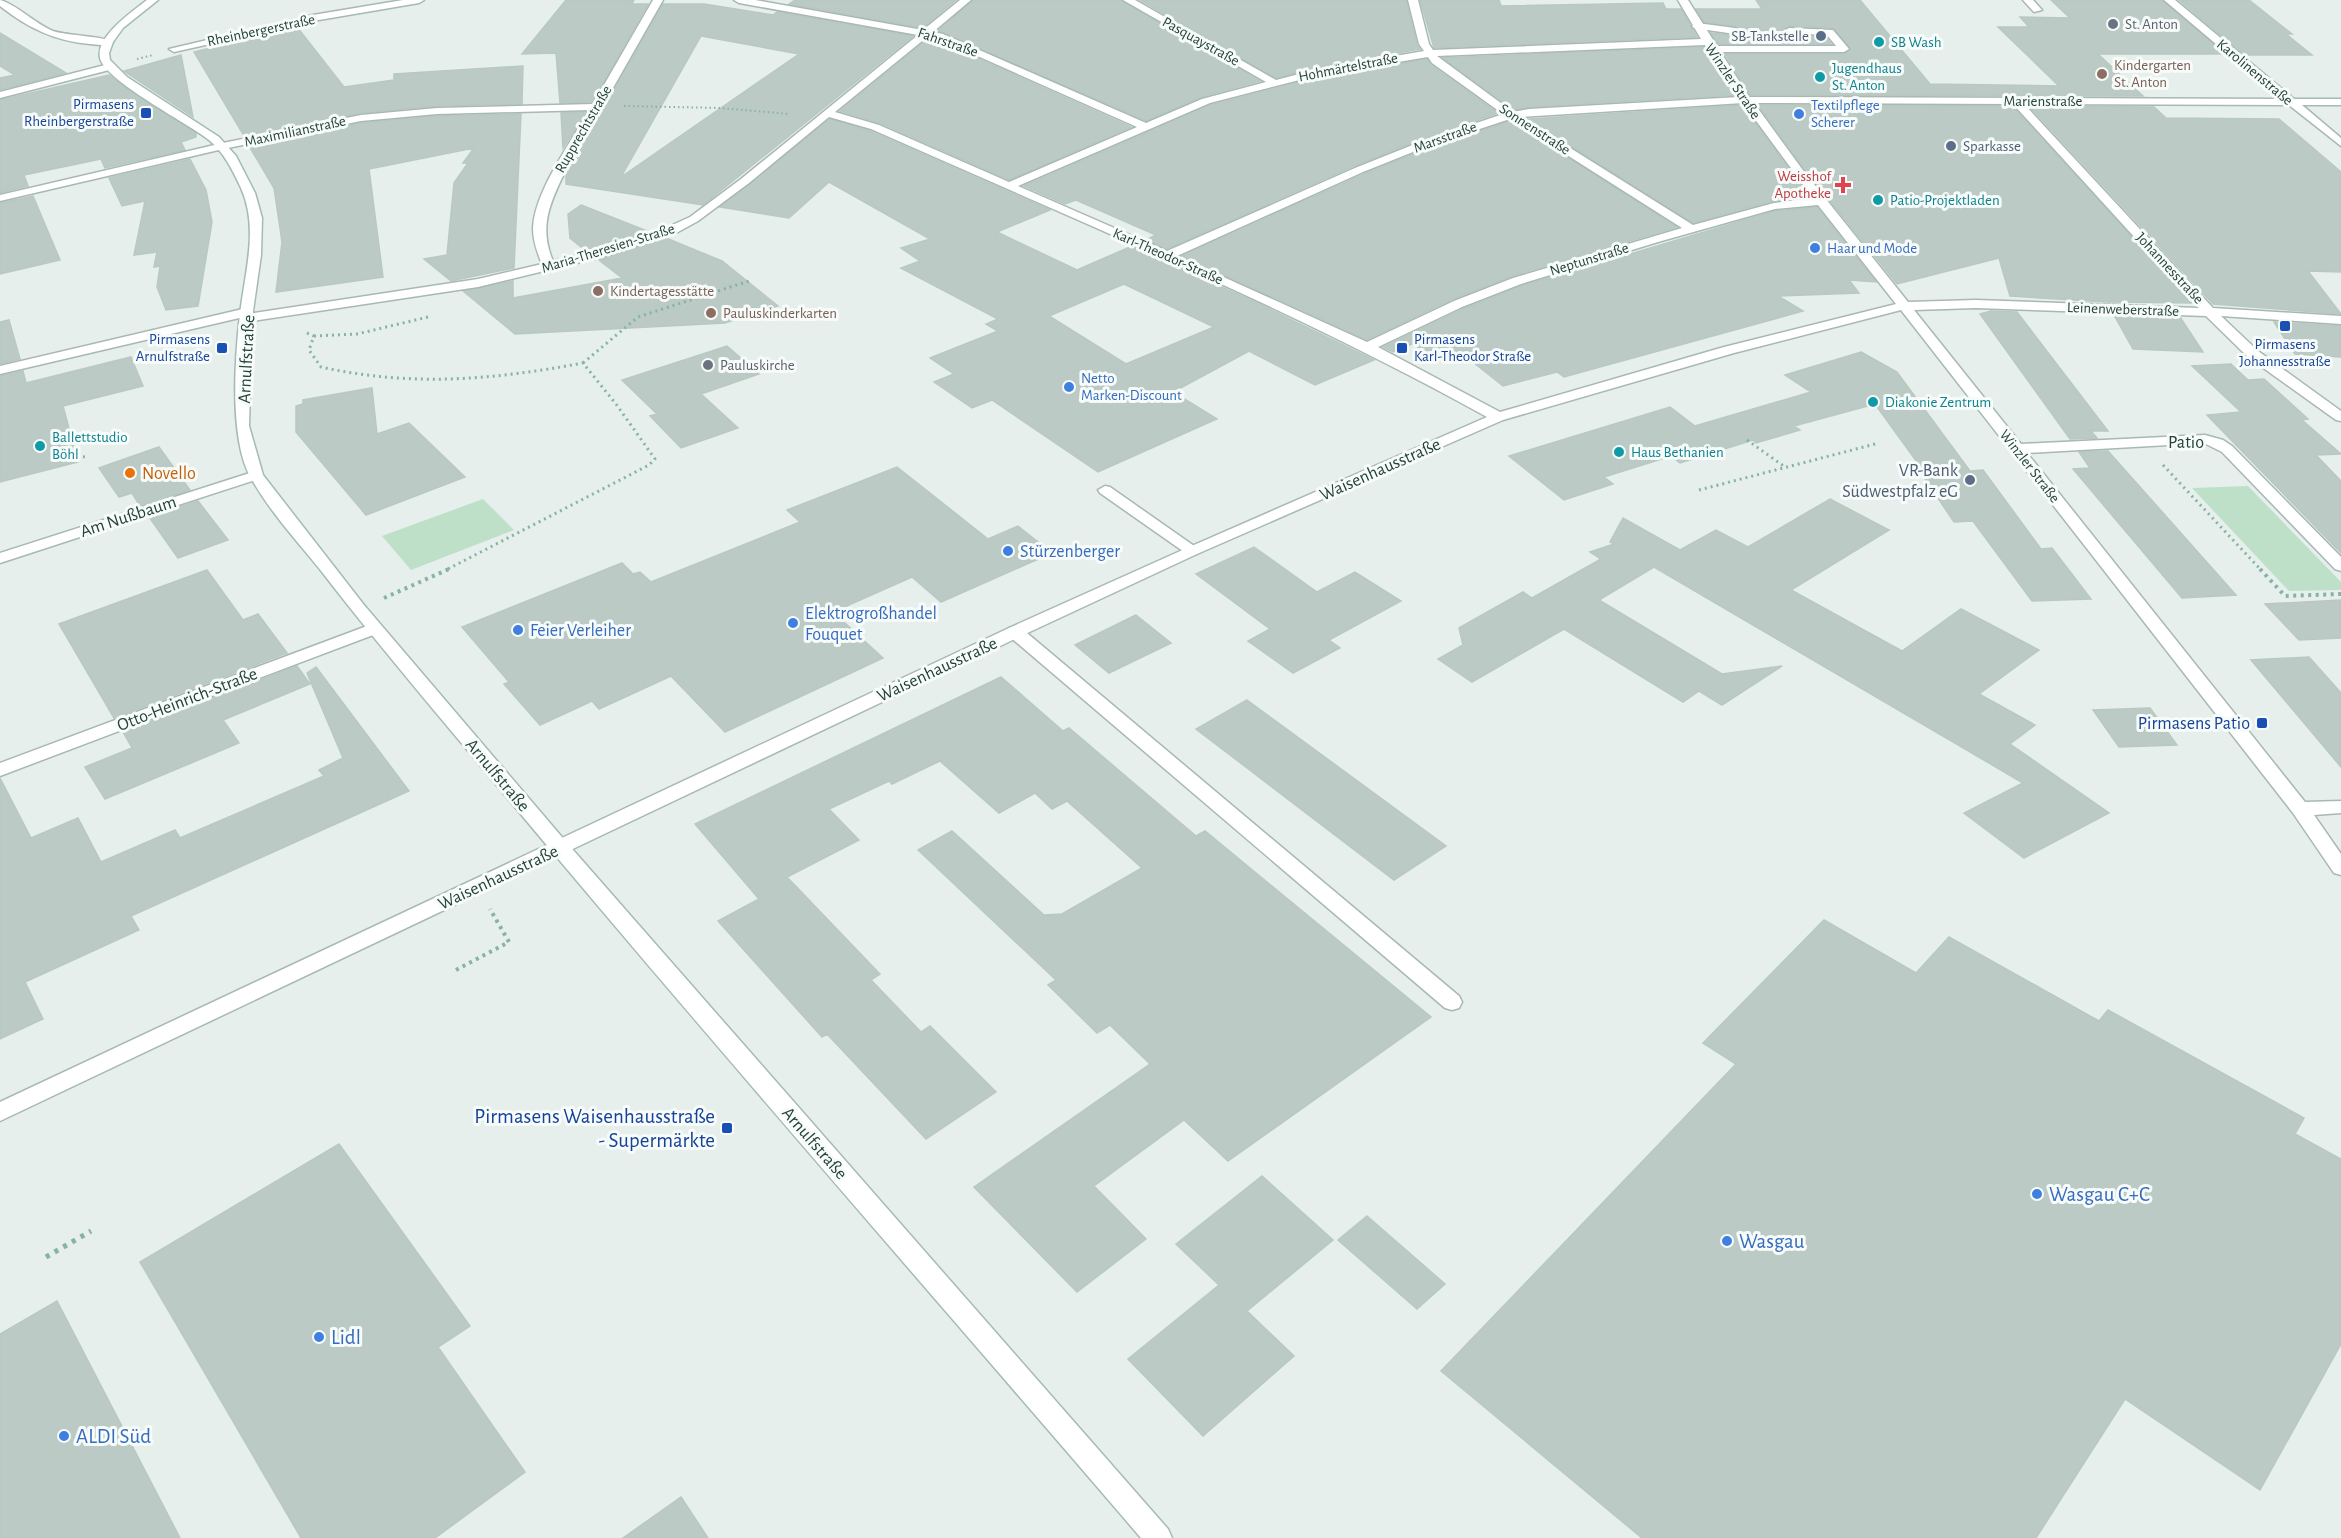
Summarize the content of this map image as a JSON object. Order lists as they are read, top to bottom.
{
  "streets": {
    "street": [
      "Rheinbergerstraße",
      "Pasquaystraße",
      "Fahrstraße",
      "Hohmärtelstraße",
      "Karolinenstraße",
      "Winzler Straße",
      "Marienstraße",
      "Rupprechtstraße",
      "Sonnenstraße",
      "Maximilianstraße",
      "Marsstraße",
      "Maria-Theresien-Straße",
      "Karl-Theodor-Straße",
      "Neptunstraße",
      "Johannesstraße",
      "Leinenweberstraße",
      "Arnulfstraße",
      "Patio",
      "Waisenhausstraße",
      "Am Nußbaum",
      "Otto-Heinrich-Straße"
    ]
  },
  "crossings": [
    ["Pasquaystraße", "Hohmärtelstraße"],
    ["Fahrstraße", "Hohmärtelstraße"],
    ["Fahrstraße", "Maria-Theresien-Straße"],
    ["Hohmärtelstraße", "Winzler Straße"],
    ["Hohmärtelstraße", "Sonnenstraße"],
    ["Hohmärtelstraße", "Karl-Theodor-Straße"],
    ["Karolinenstraße", "Marienstraße"],
    ["Winzler Straße", "Marienstraße"],
    ["Winzler Straße", "Marsstraße"],
    ["Winzler Straße", "Neptunstraße"],
    ["Winzler Straße", "Leinenweberstraße"],
    ["Winzler Straße", "Patio"],
    ["Winzler Straße", "Waisenhausstraße"],
    ["Marienstraße", "Marsstraße"],
    ["Marienstraße", "Johannesstraße"],
    ["Rupprechtstraße", "Maximilianstraße"],
    ["Rupprechtstraße", "Maria-Theresien-Straße"],
    ["Sonnenstraße", "Marsstraße"],
    ["Sonnenstraße", "Neptunstraße"],
    ["Maximilianstraße", "Arnulfstraße"],
    ["Marsstraße", "Karl-Theodor-Straße"],
    ["Maria-Theresien-Straße", "Karl-Theodor-Straße"],
    ["Maria-Theresien-Straße", "Arnulfstraße"],
    ["Karl-Theodor-Straße", "Neptunstraße"],
    ["Karl-Theodor-Straße", "Waisenhausstraße"],
    ["Johannesstraße", "Leinenweberstraße"],
    ["Leinenweberstraße", "Waisenhausstraße"],
    ["Arnulfstraße", "Waisenhausstraße"],
    ["Arnulfstraße", "Am Nußbaum"],
    ["Arnulfstraße", "Otto-Heinrich-Straße"]
  ],
  "places": {
    "other": [
      "St. Anton",
      "SB-Tankstelle",
      "SB Wash",
      "Kindergarten St. Anton",
      "Jugendhaus St. Anton",
      "Textilpflege Scherer",
      "Sparkasse",
      "Patio-Projektladen",
      "Haar und Mode",
      "Kindertagesstätte",
      "Pauluskinderkarten",
      "Pauluskirche",
      "Netto Marken-Discount",
      "Diakonie Zentrum",
      "Ballettstudio Böhl",
      "Haus Bethanien",
      "Novello",
      "VR-Bank Südwestpfalz eG",
      "Stürzenberger",
      "Elektrogroßhandel Fouquet",
      "Feier Verleiher",
      "Wasgau C+C",
      "Wasgau",
      "Lidl",
      "ALDI Süd"
    ],
    "transit": [
      "Pirmasens Rheinbergerstraße",
      "Pirmasens Johannesstraße",
      "Pirmasens Arnulfstraße",
      "Pirmasens Karl-Theodor Straße",
      "Pirmasens Patio",
      "Pirmasens Waisenhausstraße - Supermärkte"
    ],
    "health": ["Weisshof Apotheke"]
  }
}
